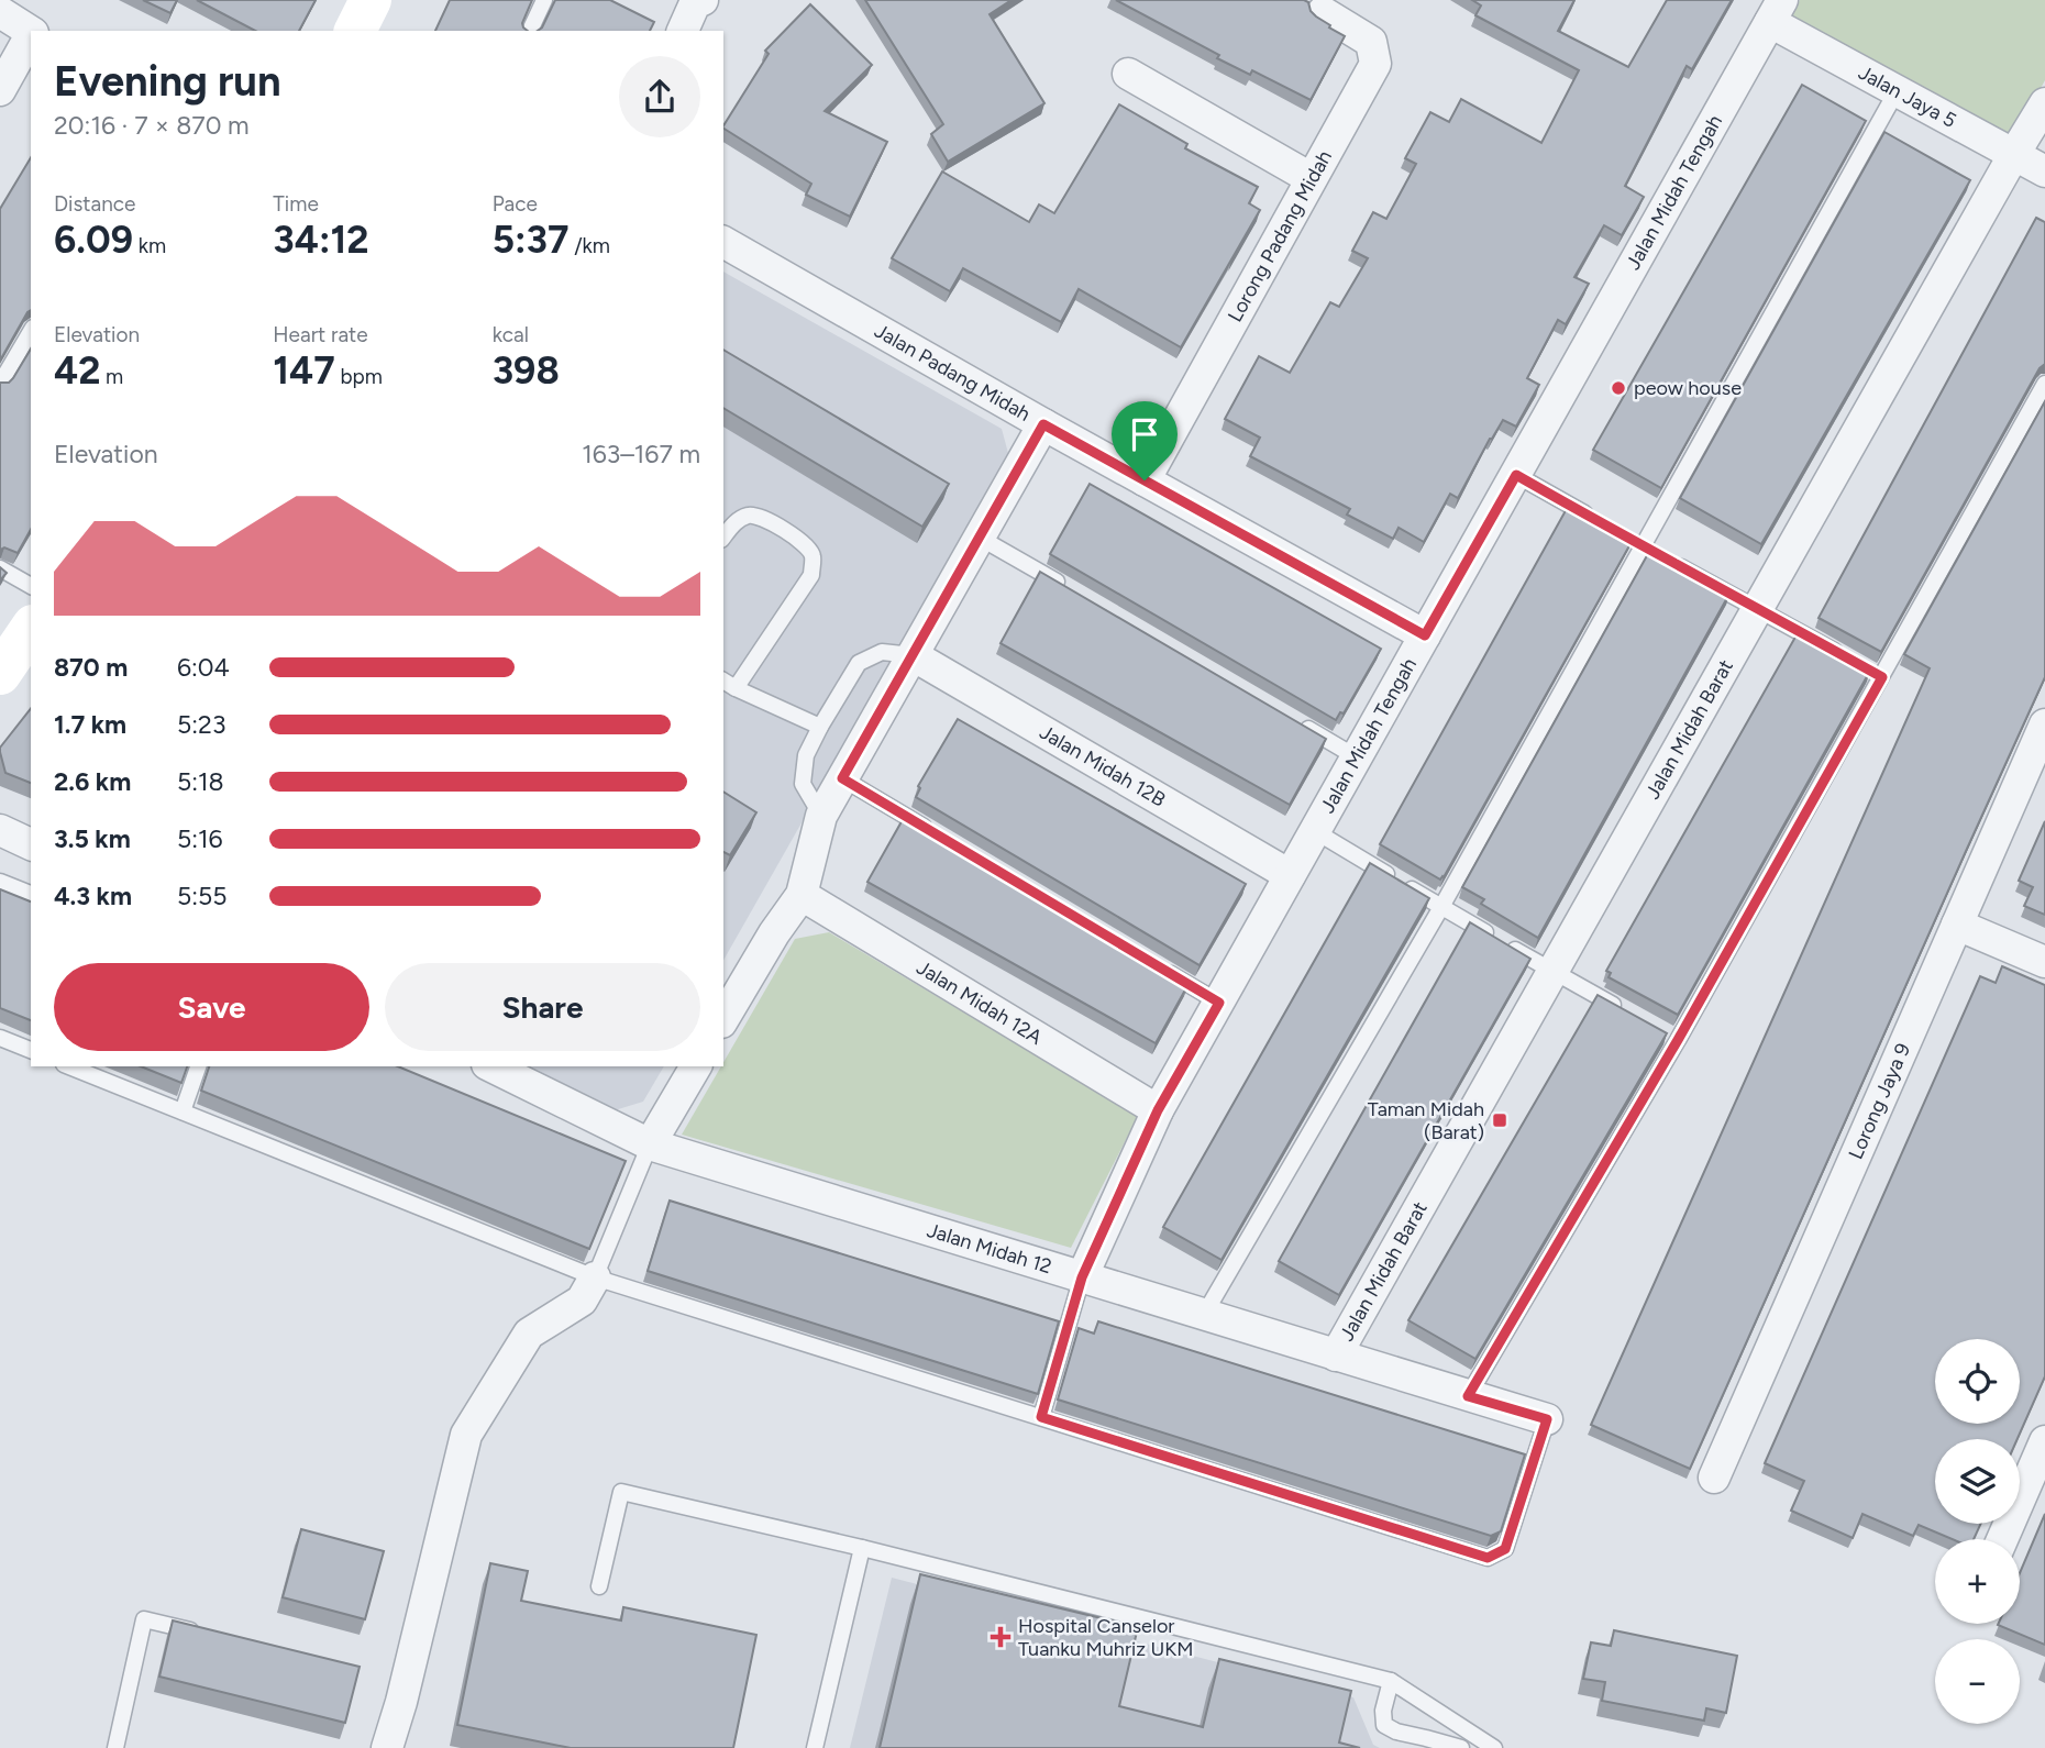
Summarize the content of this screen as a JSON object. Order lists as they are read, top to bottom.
{
  "streets": {
    "street": [
      "Jalan Jaya 5",
      "Jalan Midah Tengah",
      "Lorong Padang Midah",
      "Jalan Padang Midah",
      "Jalan Midah Barat",
      "Jalan Midah 12B",
      "Jalan Midah 12A",
      "Lorong Jaya 9",
      "Jalan Midah 12"
    ]
  },
  "crossings": [
    ["Jalan Jaya 5", "Jalan Midah Tengah"],
    ["Jalan Jaya 5", "Jalan Midah Barat"],
    ["Jalan Midah Tengah", "Jalan Padang Midah"],
    ["Jalan Midah Tengah", "Jalan Midah 12B"],
    ["Jalan Midah Tengah", "Jalan Midah 12A"],
    ["Jalan Midah Tengah", "Jalan Midah 12"],
    ["Lorong Padang Midah", "Jalan Padang Midah"],
    ["Jalan Midah Barat", "Jalan Midah 12"]
  ],
  "places": {
    "other": ["peow house"],
    "transit": ["Taman Midah (Barat)"],
    "health": ["Hospital Canselor Tuanku Muhriz UKM"]
  },
  "page": {
    "heading": ["Evening run", "20:16 · 7 × 870 m"],
    "stats": [
      ["Distance", "6.09 km"],
      ["Time", "34:12"],
      ["Pace", "5:37 /km"],
      ["Elevation", "42 m"],
      ["Heart rate", "147 bpm"],
      ["kcal", "398"]
    ],
    "chart": ["Elevation", "163–167 m"],
    "list": [
      {
        "name": "870 m",
        "note": "6:04"
      },
      {
        "name": "1.7 km",
        "note": "5:23"
      },
      {
        "name": "2.6 km",
        "note": "5:18"
      },
      {
        "name": "3.5 km",
        "note": "5:16"
      },
      {
        "name": "4.3 km",
        "note": "5:55"
      }
    ],
    "buttons": ["Save", "Share"],
    "map_buttons": ["+", "−"]
  }
}
